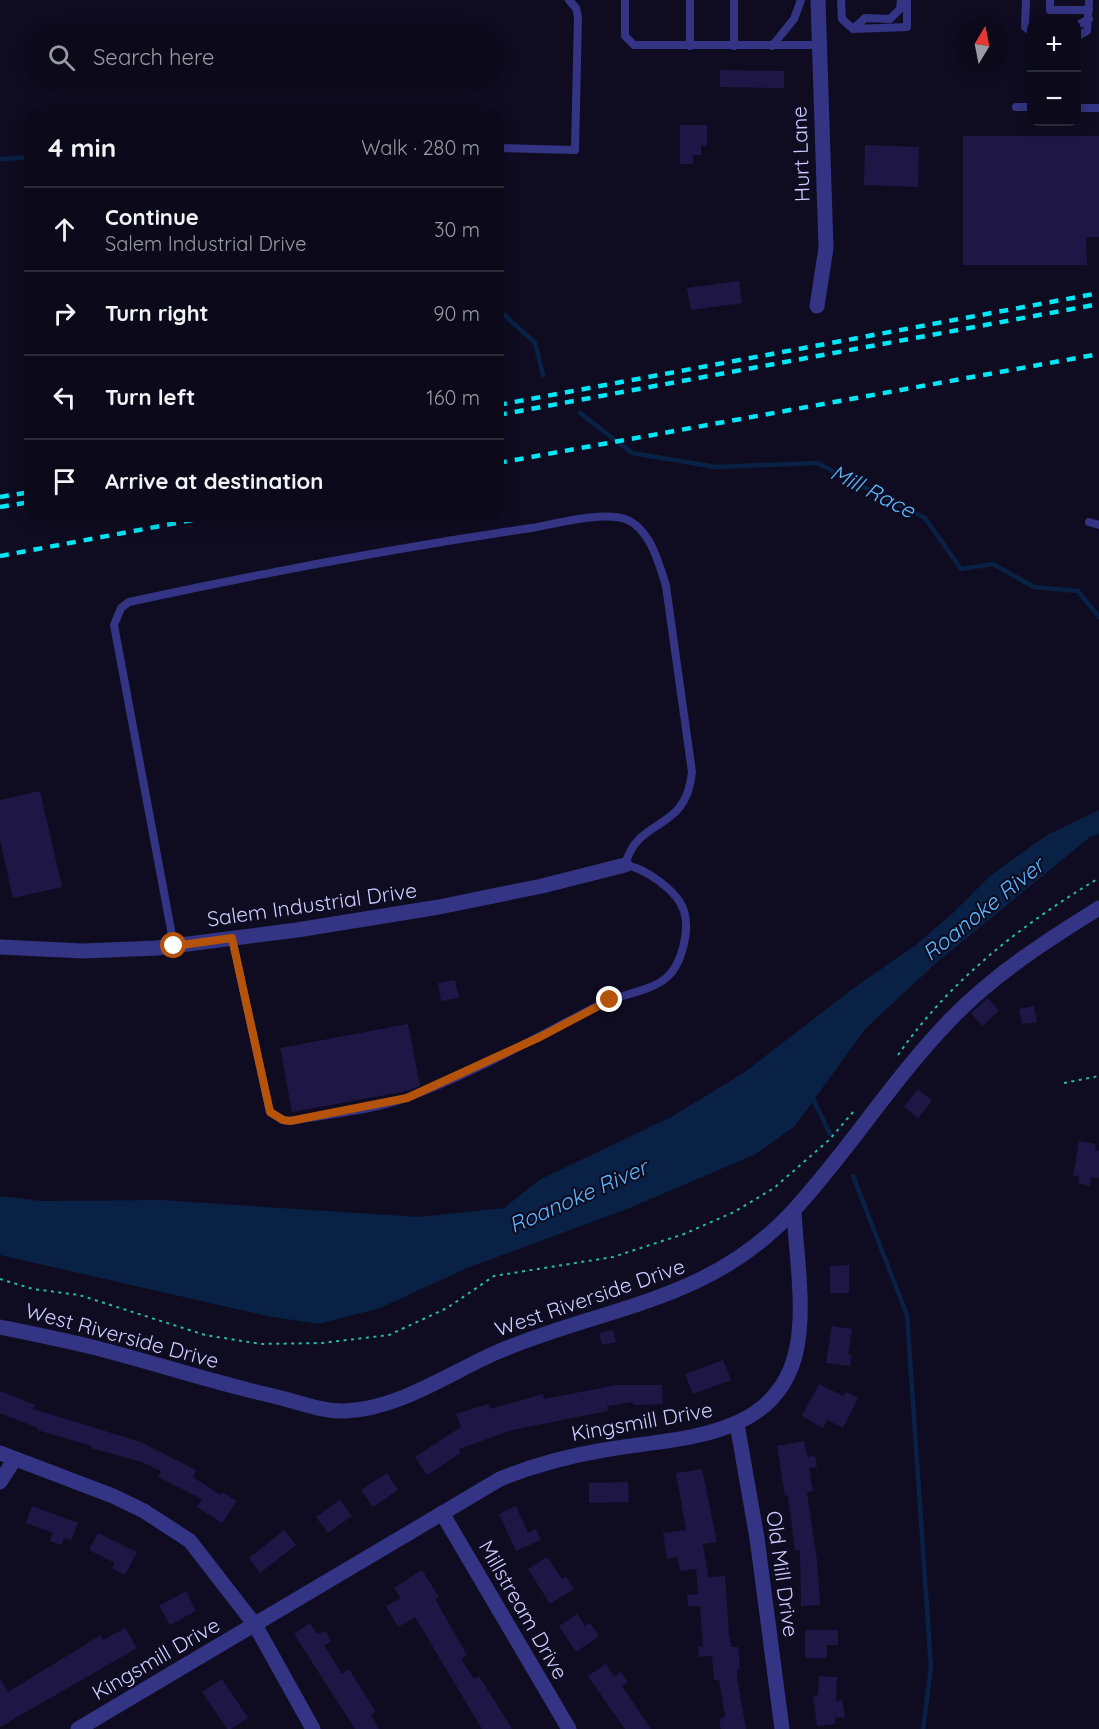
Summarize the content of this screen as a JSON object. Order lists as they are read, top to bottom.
{
  "streets": {
    "street": [
      "Hurt Lane",
      "Salem Industrial Drive",
      "West Riverside Drive",
      "Kingsmill Drive",
      "Old Mill Drive",
      "Millstream Drive"
    ]
  },
  "crossings": [
    ["West Riverside Drive", "Kingsmill Drive"],
    ["Kingsmill Drive", "Old Mill Drive"],
    ["Kingsmill Drive", "Millstream Drive"]
  ],
  "water": ["Mill Race", "Roanoke River"],
  "north": "top",
  "page": {
    "map_buttons": ["+", "−"],
    "search": "Search here",
    "heading": ["4 min", "Walk · 280 m"],
    "list": [
      ["Continue", "Salem Industrial Drive", "30 m"],
      ["Turn right", "90 m"],
      ["Turn left", "160 m"],
      "Arrive at destination"
    ]
  }
}
